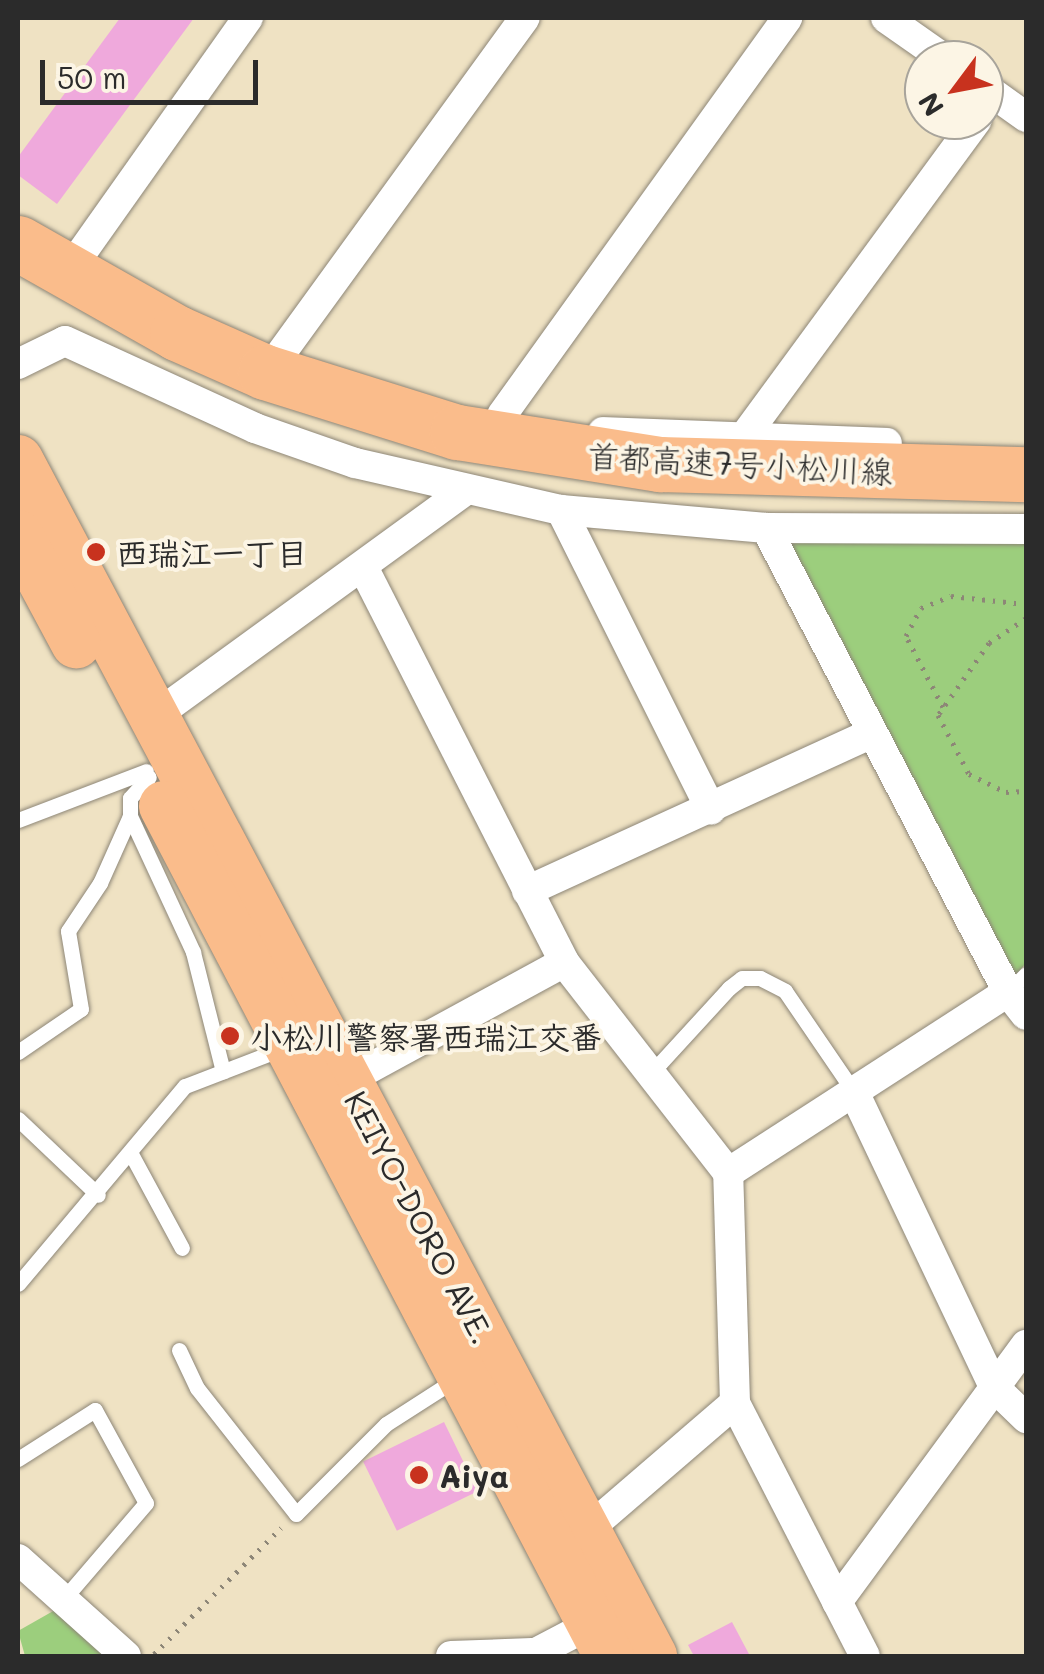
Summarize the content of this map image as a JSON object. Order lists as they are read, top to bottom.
{
  "streets": {
    "highway": ["首都高速7号小松川線", "KEIYO-DORO AVE."]
  },
  "places": ["西瑞江一丁目", "小松川警察署西瑞江交番", "Aiya"],
  "scale_bar": "50 m",
  "north": "bottom left"
}
